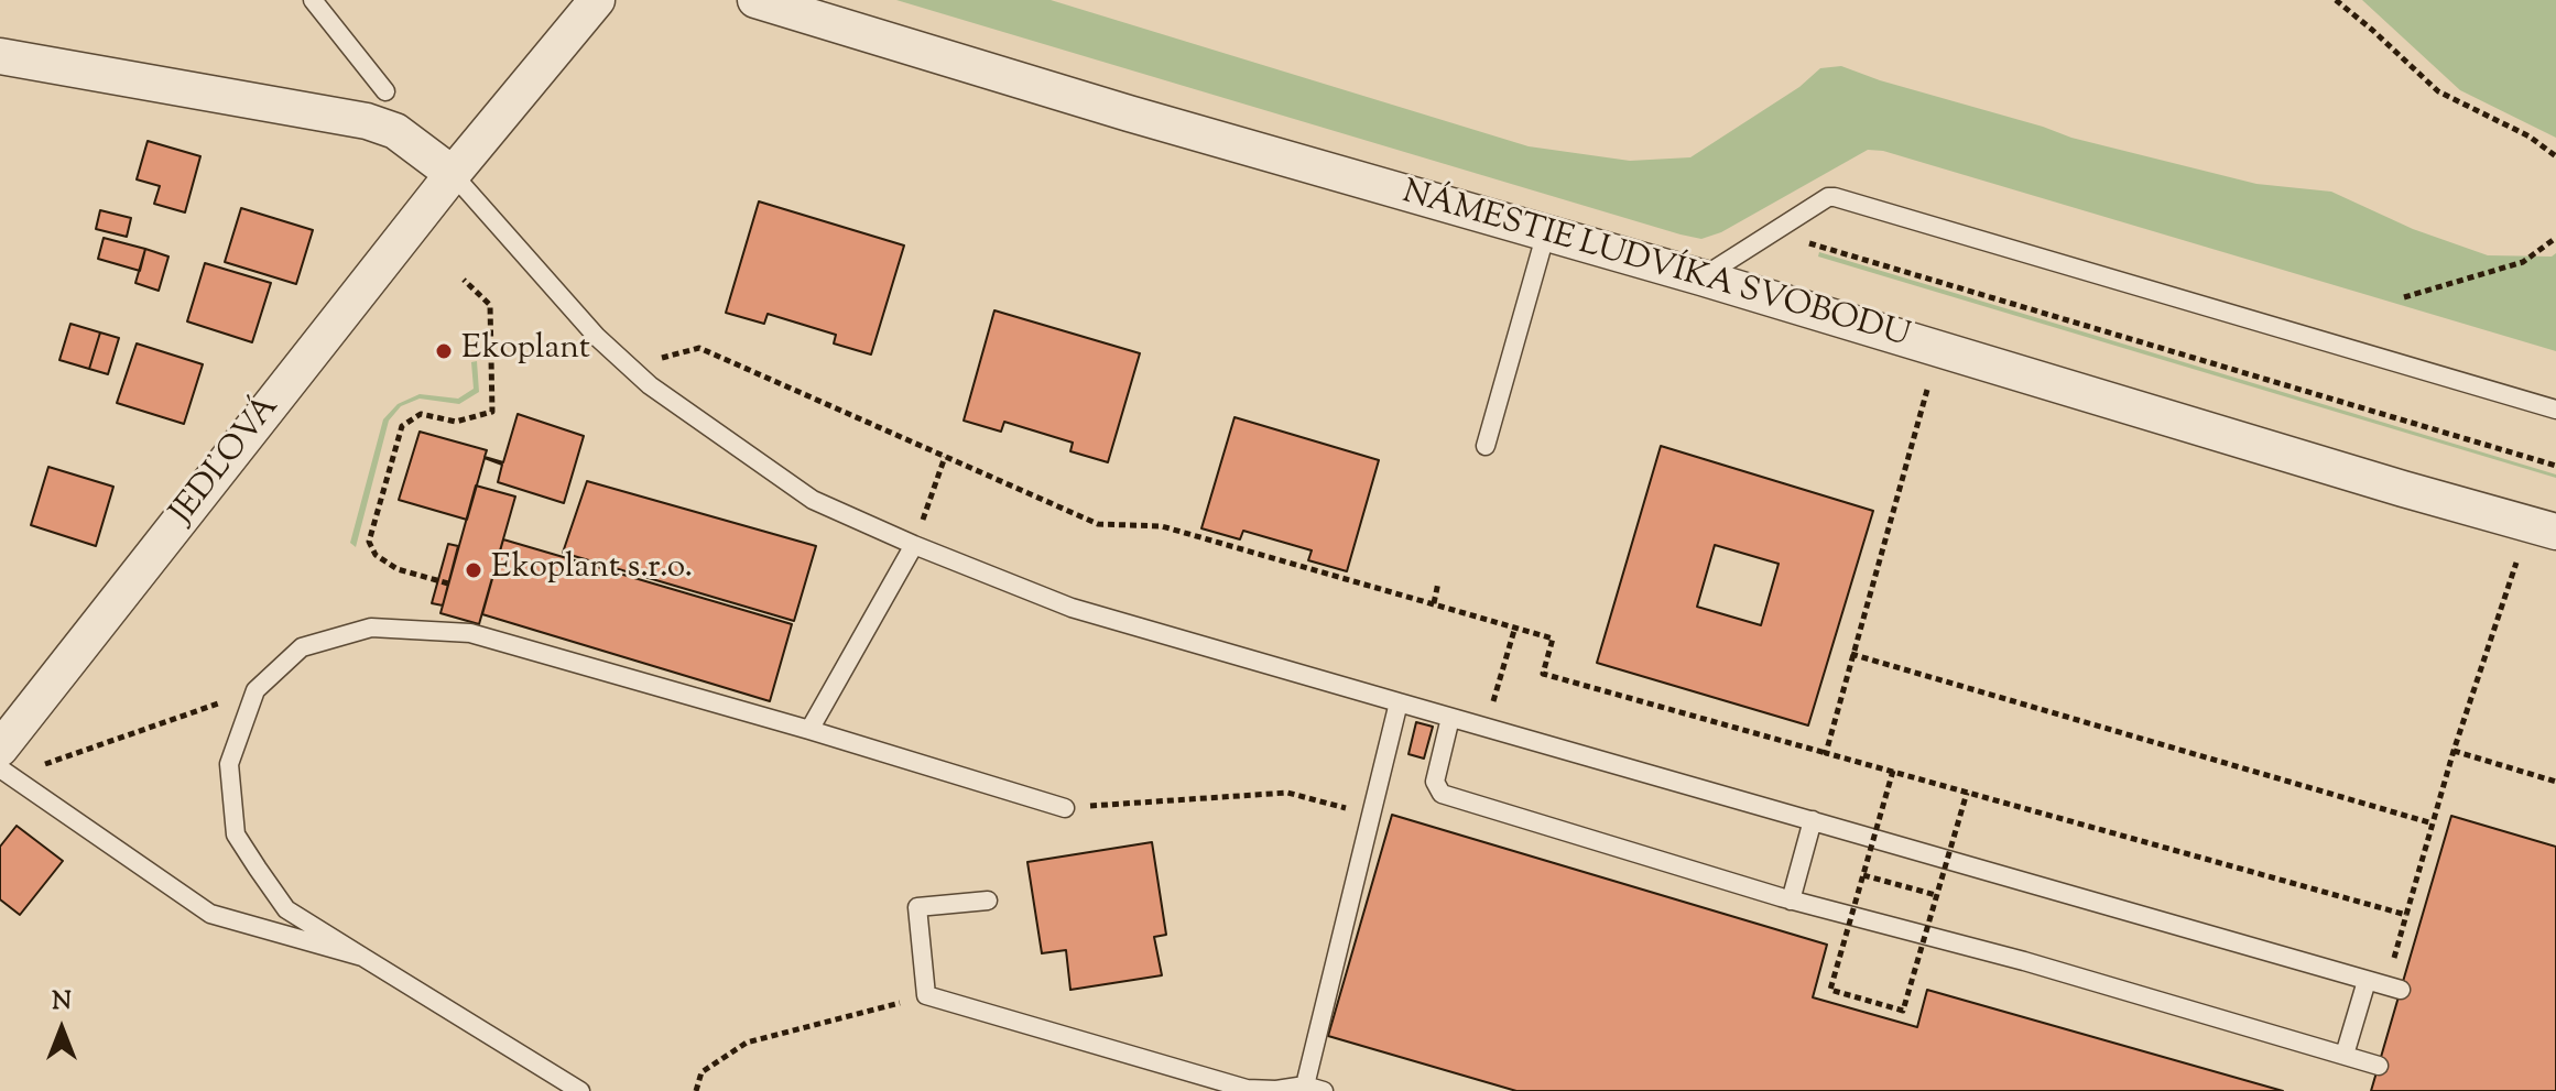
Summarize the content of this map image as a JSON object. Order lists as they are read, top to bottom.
{
  "streets": {
    "street": ["NÁMESTIE LUDVÍKA SVOBODU", "JEDĽOVÁ"]
  },
  "places": ["Ekoplant", "Ekoplant s.r.o."],
  "north": "top"
}
